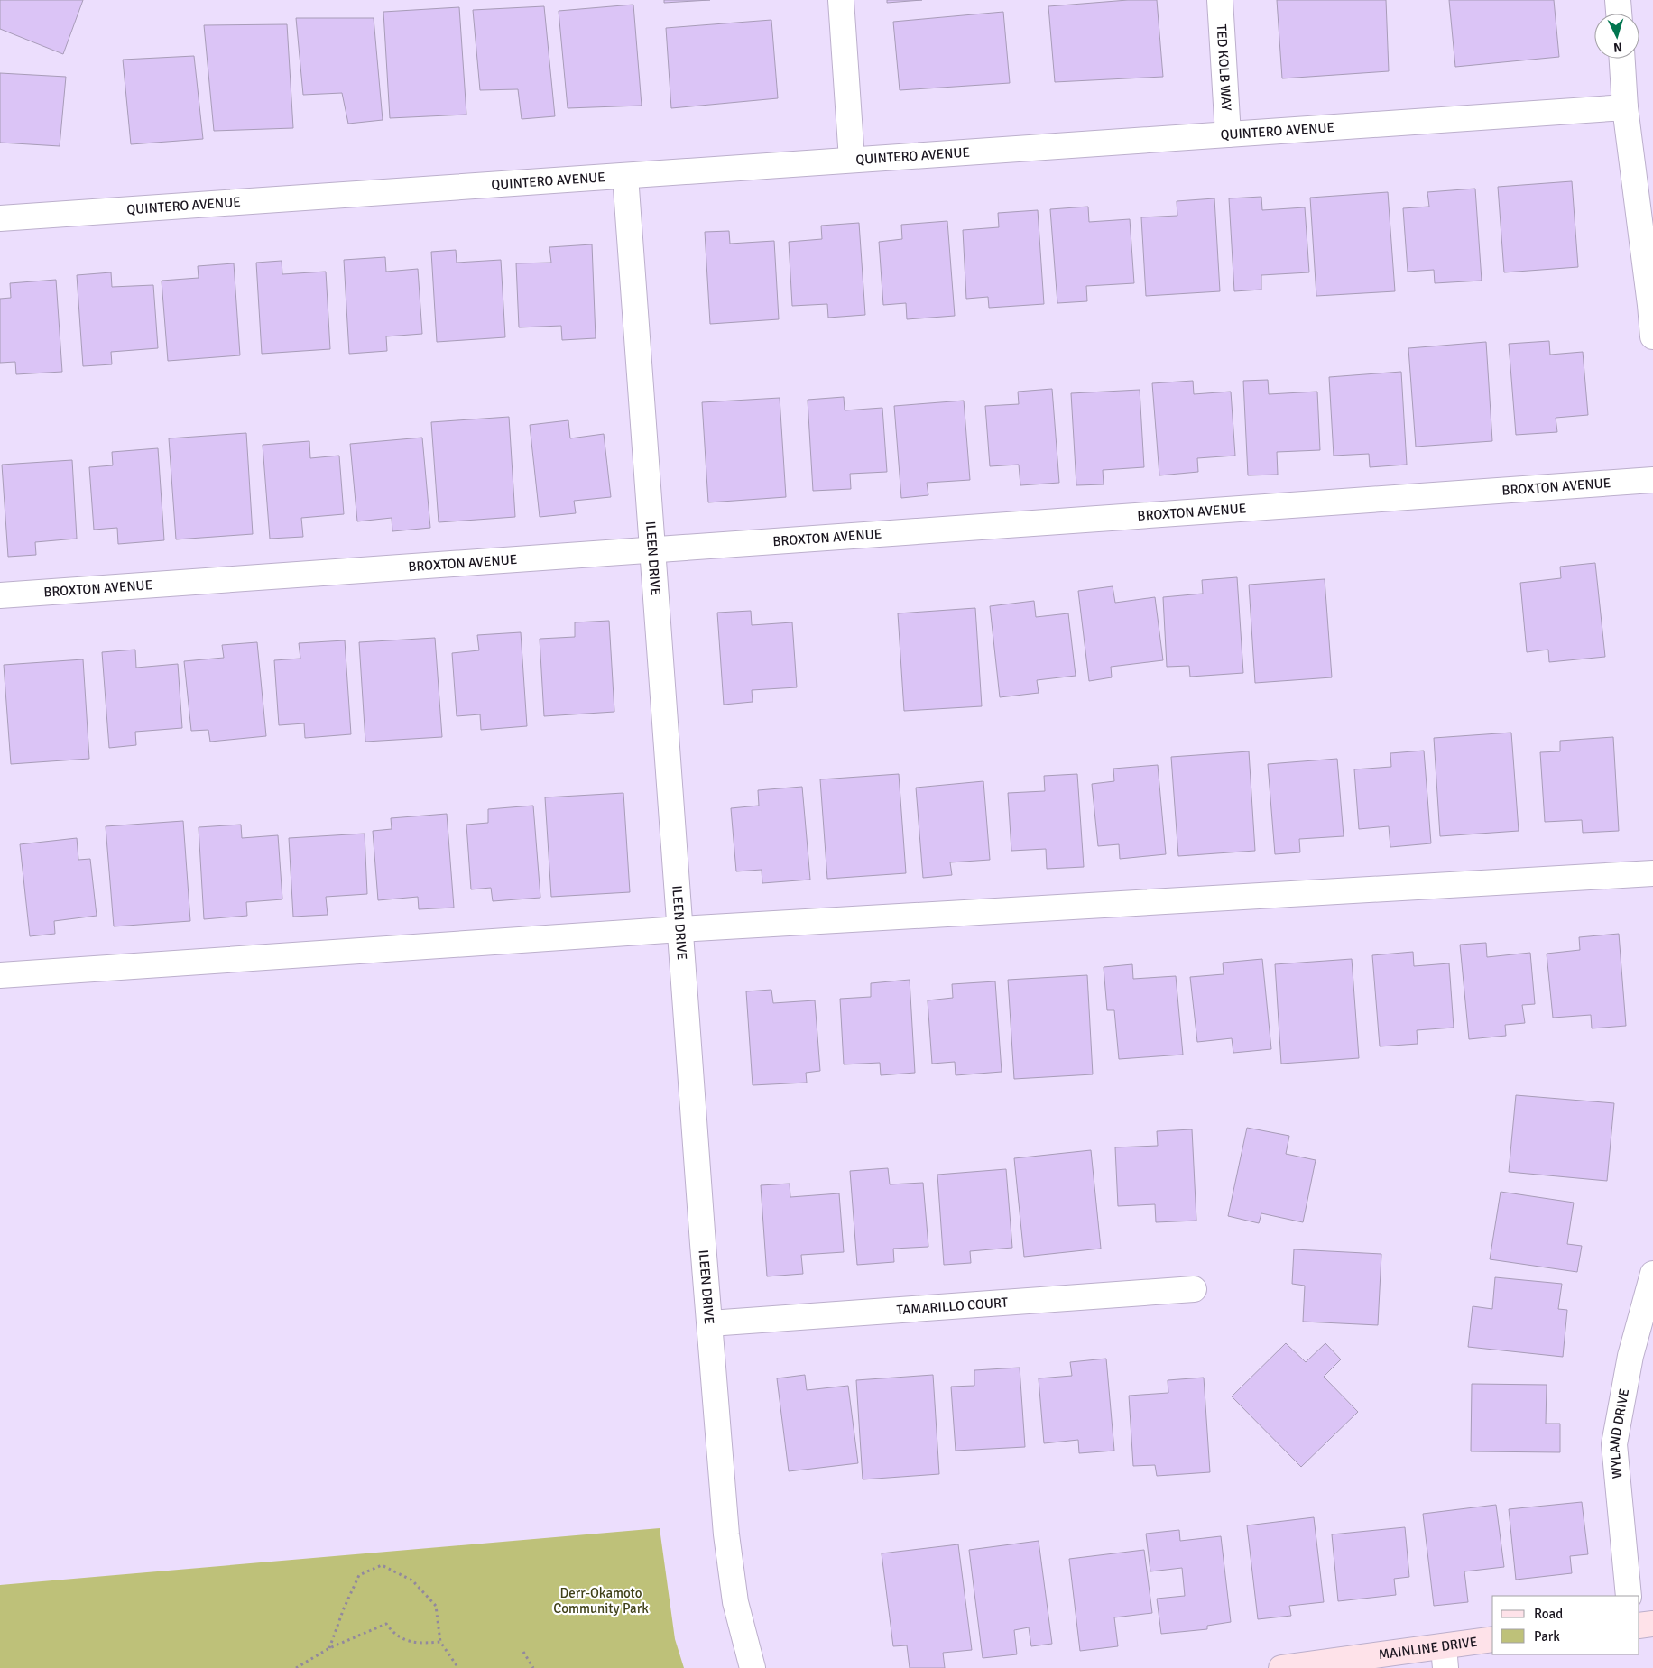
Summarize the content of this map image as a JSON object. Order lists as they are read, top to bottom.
{
  "streets": {
    "street": [
      "TED KOLB WAY",
      "QUINTERO AVENUE",
      "BROXTON AVENUE",
      "ILEEN DRIVE",
      "TAMARILLO COURT",
      "WYLAND DRIVE",
      "MAINLINE DRIVE"
    ]
  },
  "crossings": [
    ["TED KOLB WAY", "QUINTERO AVENUE"],
    ["QUINTERO AVENUE", "ILEEN DRIVE"],
    ["BROXTON AVENUE", "ILEEN DRIVE"],
    ["ILEEN DRIVE", "TAMARILLO COURT"]
  ],
  "parks": ["Derr-Okamoto Community Park"],
  "legend": ["Road", "Park"],
  "north": "bottom"
}
